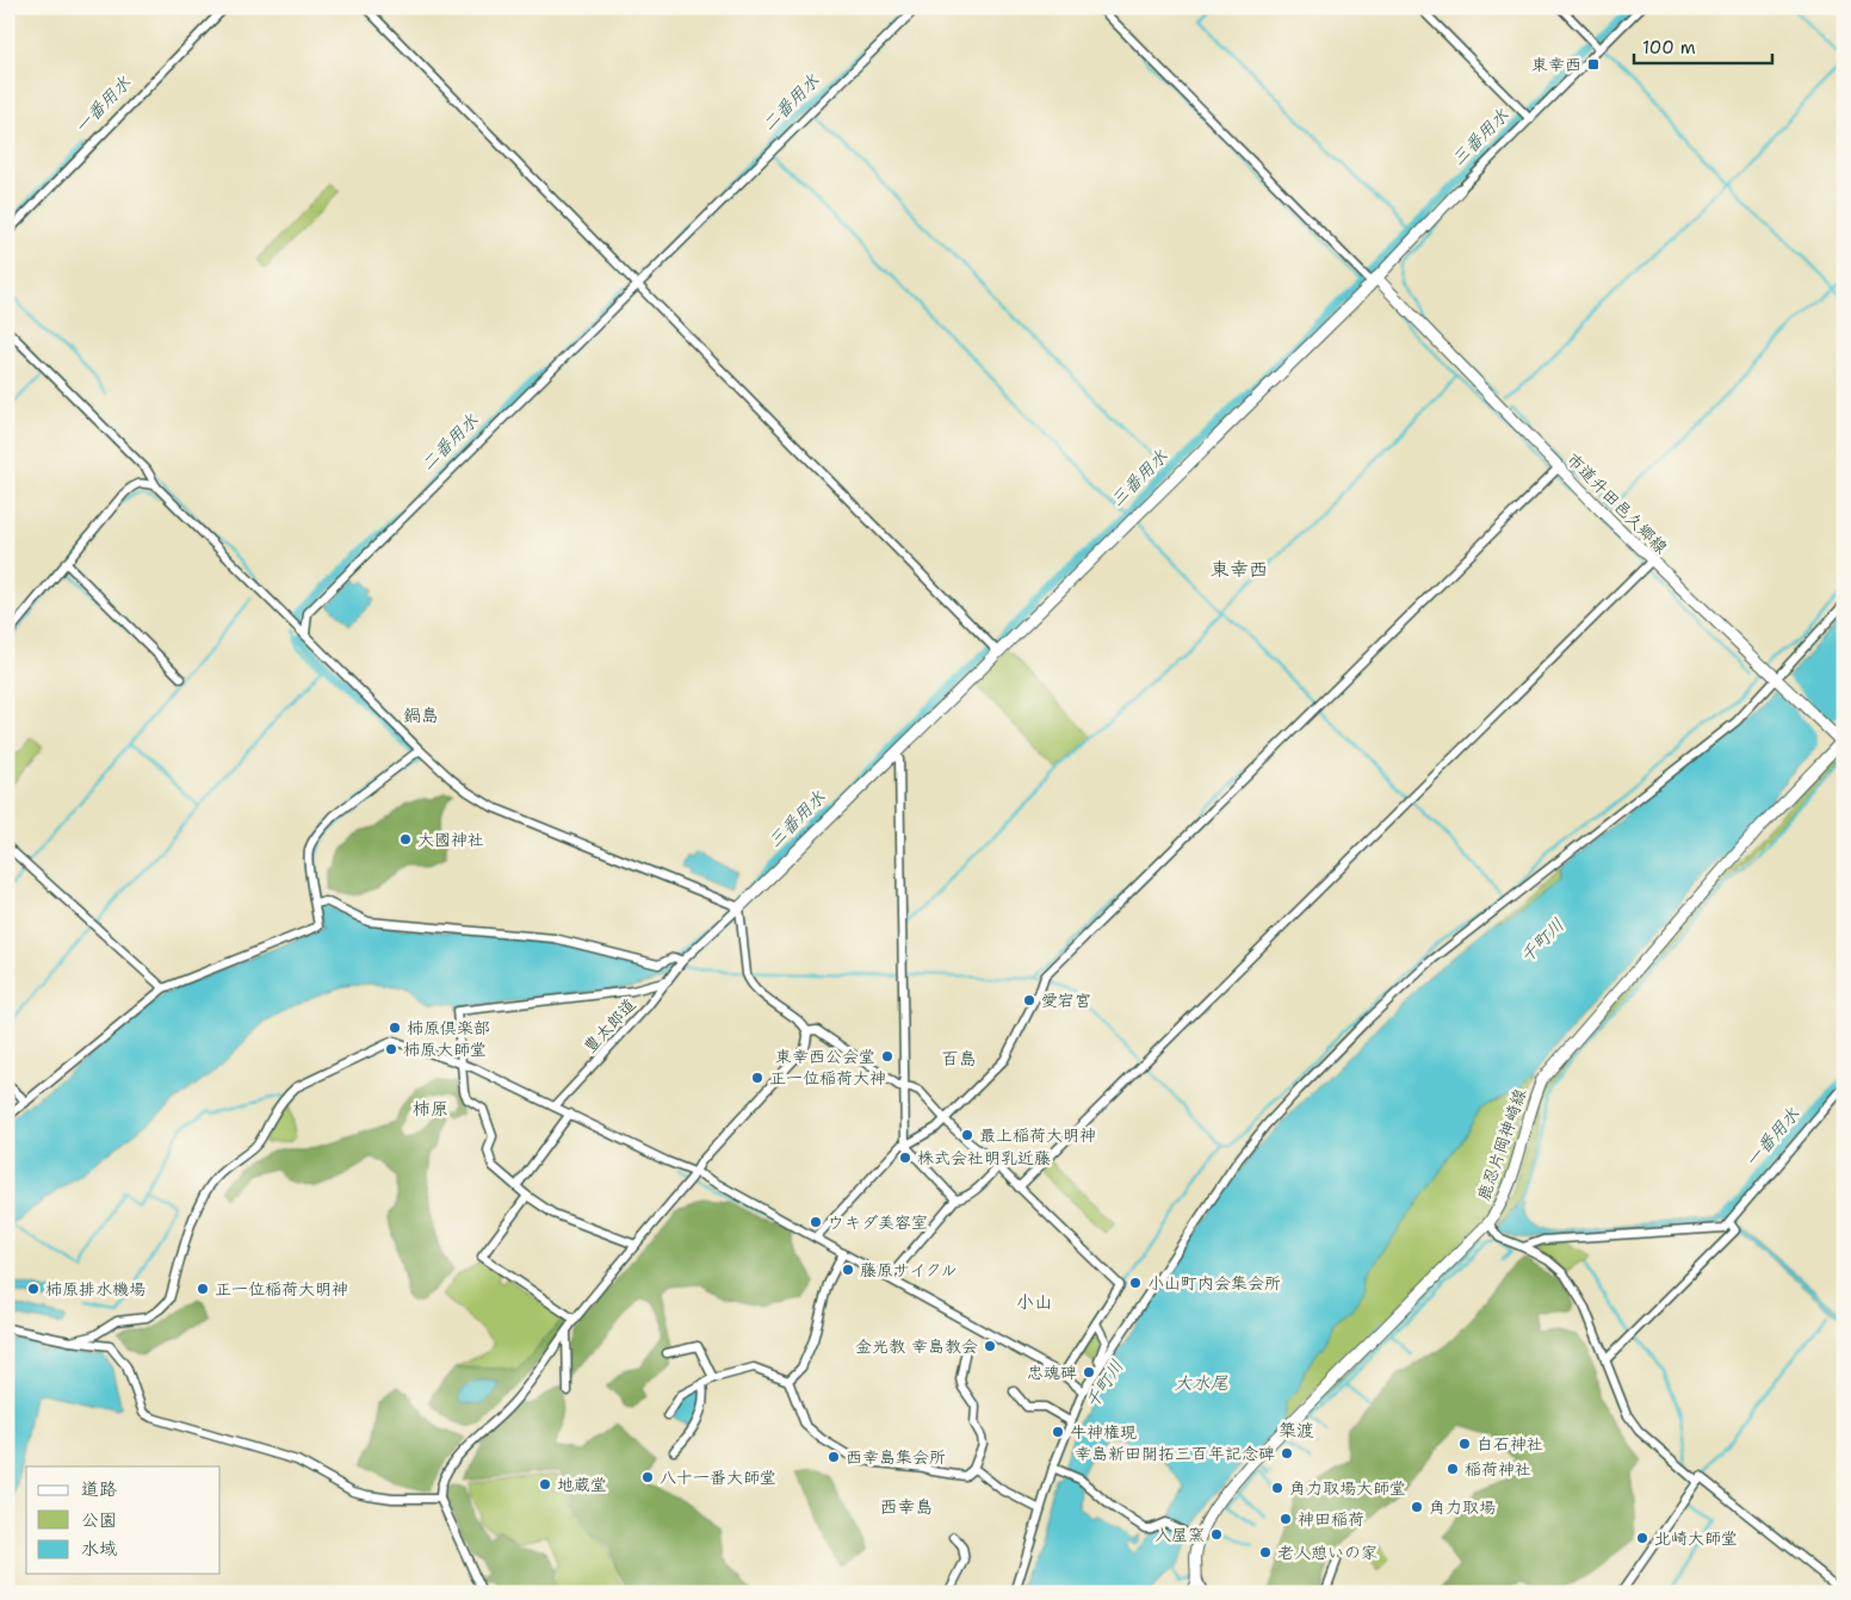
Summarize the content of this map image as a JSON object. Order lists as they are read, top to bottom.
{
  "streets": {
    "street": ["市道升田邑久郷線", "豊太郎道", "鹿忍片岡神崎線"]
  },
  "crossings": [
    ["市道升田邑久郷線", "鹿忍片岡神崎線"]
  ],
  "districts": [
    "東幸西",
    "鍋島",
    "百島",
    "柿原",
    "小山",
    "築渡",
    "西幸島"
  ],
  "water": [
    "二番用水",
    "一番用水",
    "三番用水",
    "千町川",
    "大水尾"
  ],
  "places": {
    "transit": ["東幸西"],
    "other": [
      "大國神社",
      "愛宕宮",
      "柿原倶楽部",
      "柿原大師堂",
      "東幸西公会堂",
      "正一位稲荷大神",
      "最上稲荷大明神",
      "株式会社明乳近藤",
      "ウキダ美容室",
      "藤原サイクル",
      "小山町内会集会所",
      "柿原排水機場",
      "正一位稲荷大明神",
      "金光教 幸島教会",
      "忠魂碑",
      "牛神権現",
      "白石神社",
      "幸島新田開拓三百年記念碑",
      "西幸島集会所",
      "稲荷神社",
      "八十一番大師堂",
      "地蔵堂",
      "角力取場大師堂",
      "角力取場",
      "神田稲荷",
      "入屋窯",
      "北崎大師堂",
      "老人憩いの家"
    ]
  },
  "legend": ["道路", "公園", "水域"],
  "scale_bar": "100 m"
}
